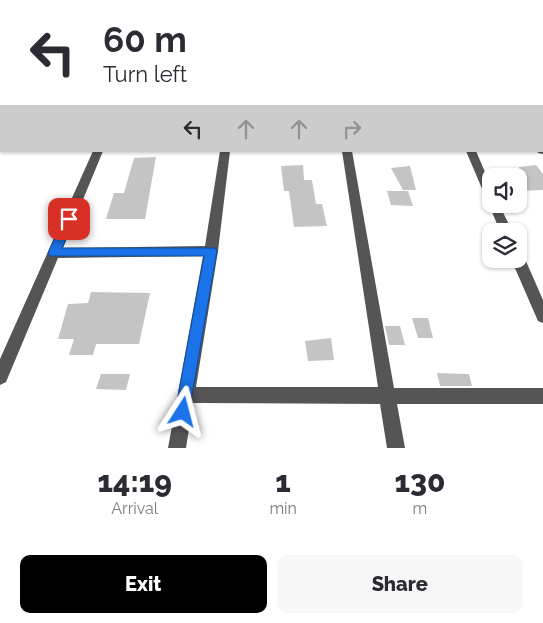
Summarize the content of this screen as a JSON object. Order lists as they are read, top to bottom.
{
  "page": {
    "turn": ["60 m", "Turn left"],
    "eta": [
      "14:19",
      "Arrival",
      "1",
      "min",
      "130",
      "m"
    ],
    "buttons": ["Exit", "Share"]
  }
}
